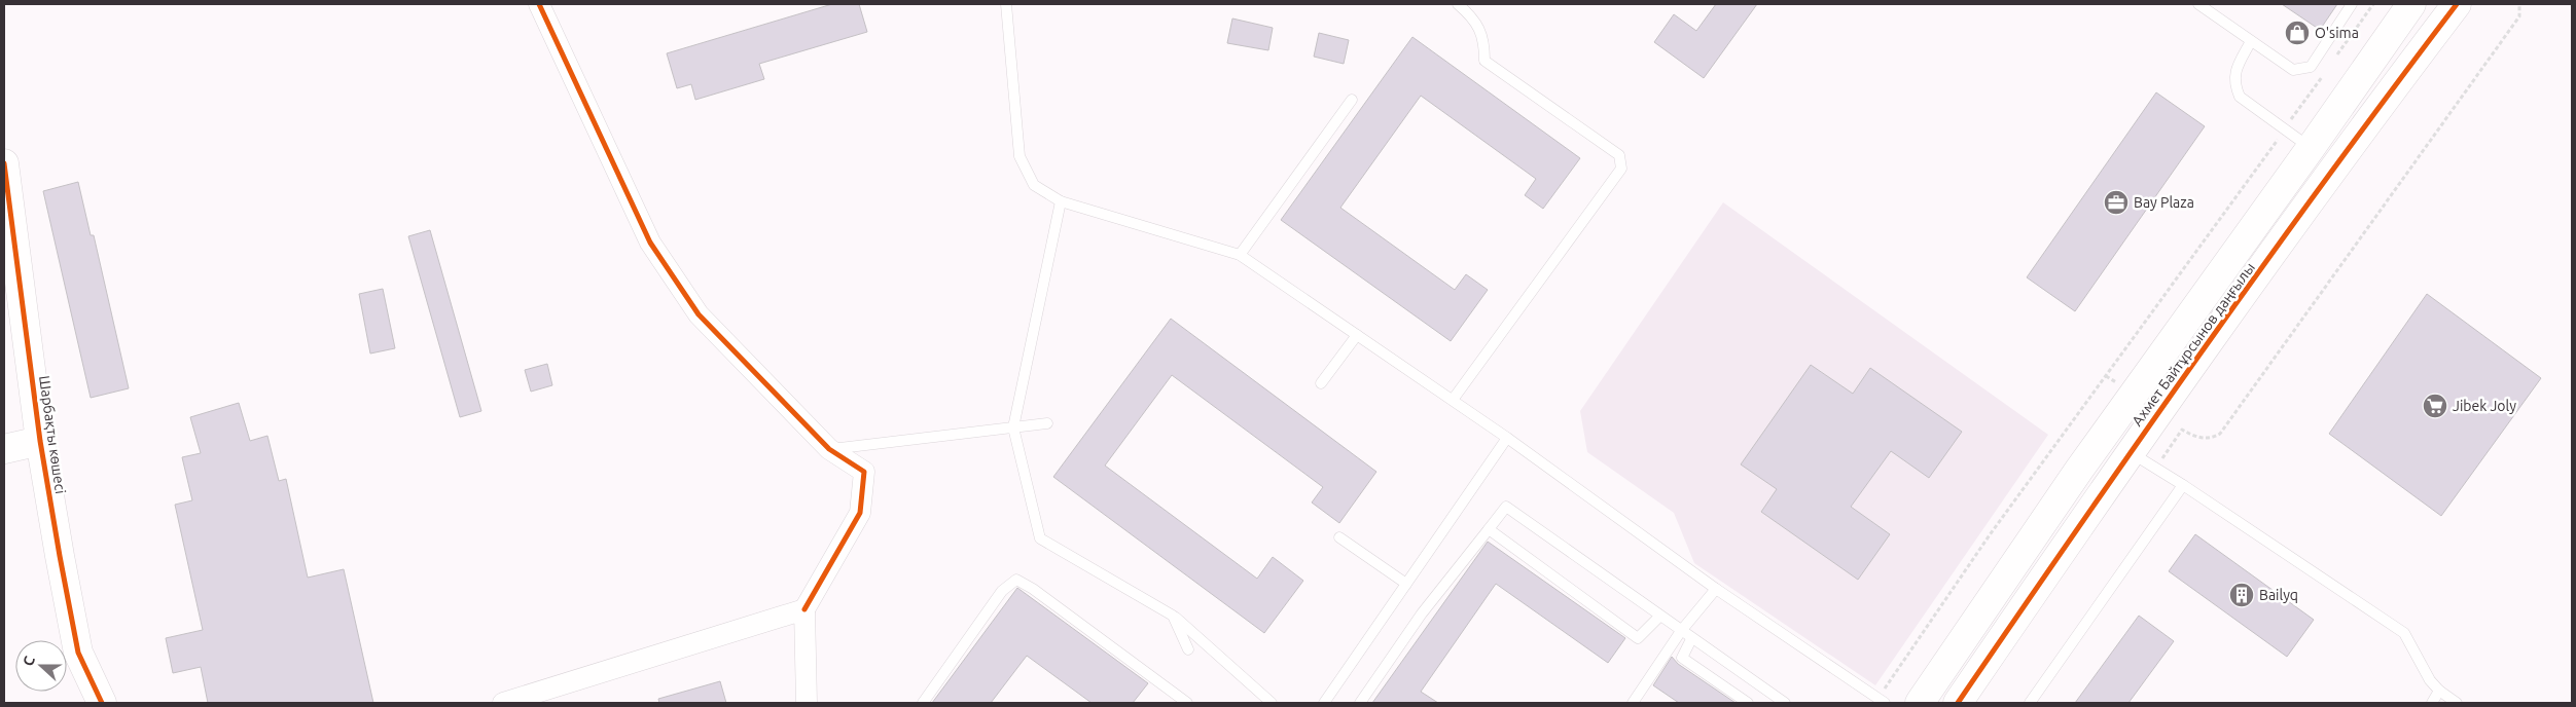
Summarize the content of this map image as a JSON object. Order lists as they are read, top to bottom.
{
  "streets": {
    "street": ["Ахмет Байтұрсынов даңғылы", "Шарбақты көшесі"]
  },
  "places": {
    "shop": ["O'sima"],
    "office": ["Bay Plaza"],
    "supermarket": ["Jibek Joly"],
    "building": ["Bailyq"]
  },
  "north": "left"
}
